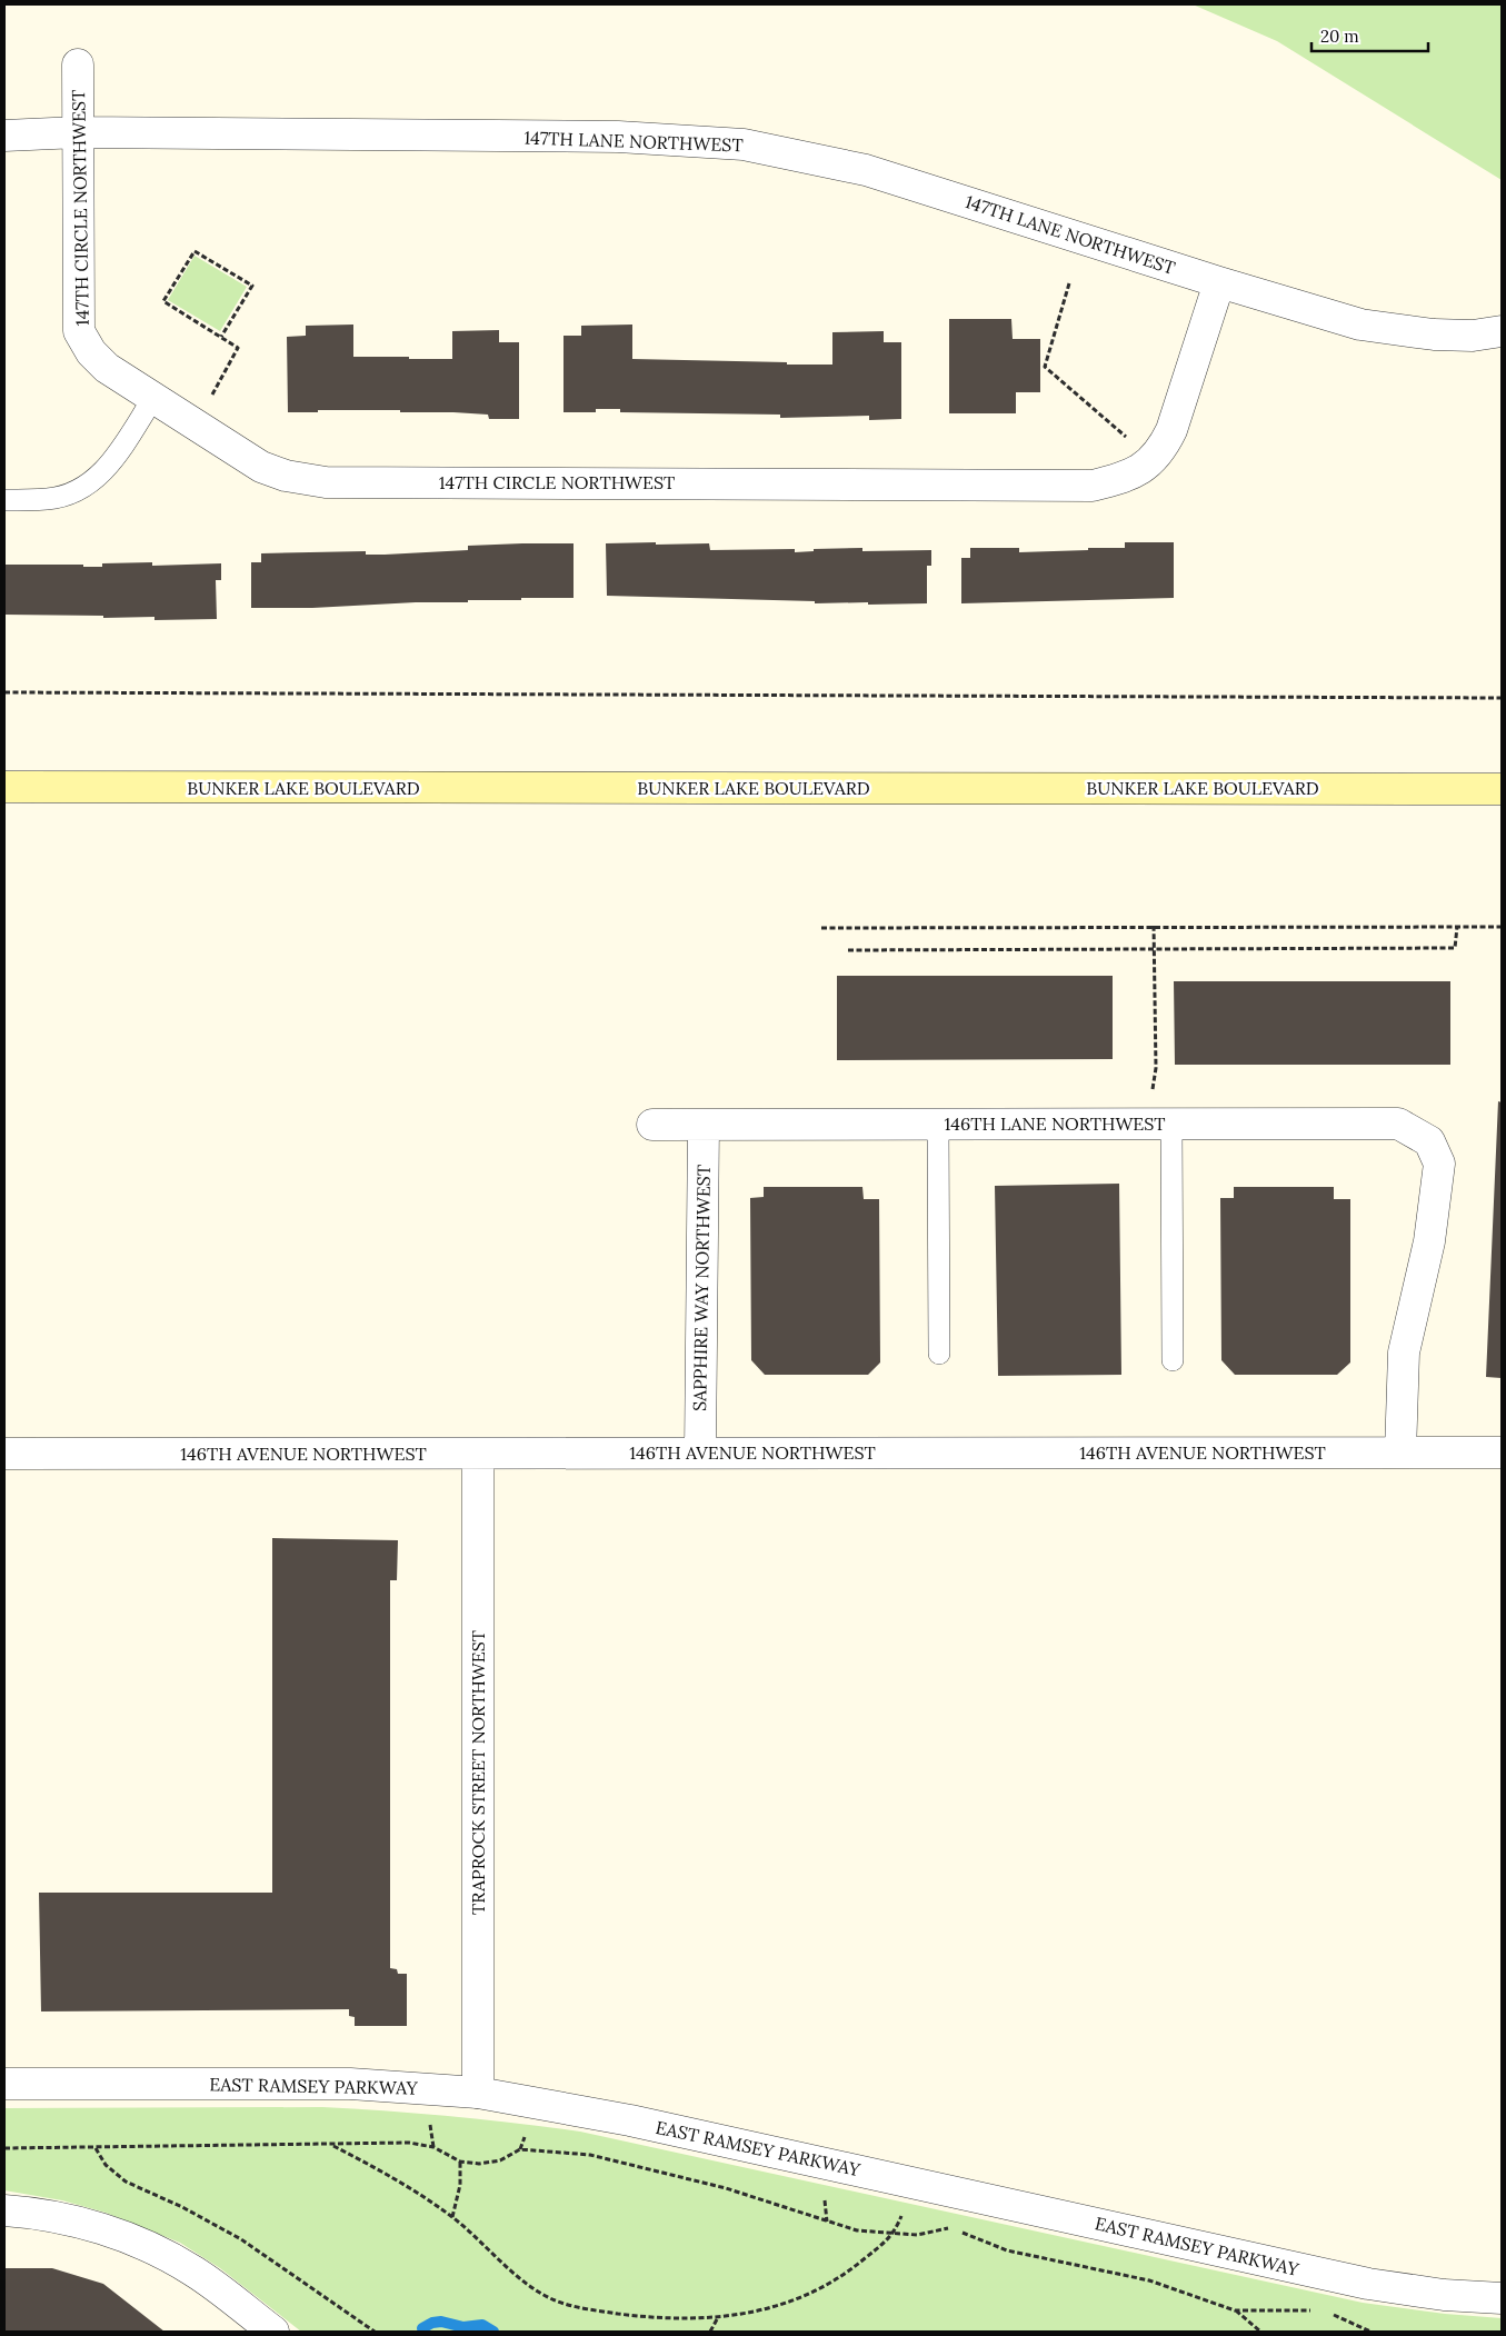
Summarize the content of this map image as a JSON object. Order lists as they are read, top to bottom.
{
  "streets": {
    "main road": ["BUNKER LAKE BOULEVARD"],
    "street": [
      "147TH LANE NORTHWEST",
      "147TH CIRCLE NORTHWEST",
      "146TH LANE NORTHWEST",
      "SAPPHIRE WAY NORTHWEST",
      "146TH AVENUE NORTHWEST",
      "TRAPROCK STREET NORTHWEST",
      "EAST RAMSEY PARKWAY"
    ]
  },
  "crossings": [
    ["147TH LANE NORTHWEST", "147TH CIRCLE NORTHWEST"],
    ["146TH LANE NORTHWEST", "SAPPHIRE WAY NORTHWEST"],
    ["146TH LANE NORTHWEST", "146TH AVENUE NORTHWEST"],
    ["SAPPHIRE WAY NORTHWEST", "146TH AVENUE NORTHWEST"],
    ["146TH AVENUE NORTHWEST", "TRAPROCK STREET NORTHWEST"],
    ["TRAPROCK STREET NORTHWEST", "EAST RAMSEY PARKWAY"]
  ],
  "scale_bar": "20 m"
}
